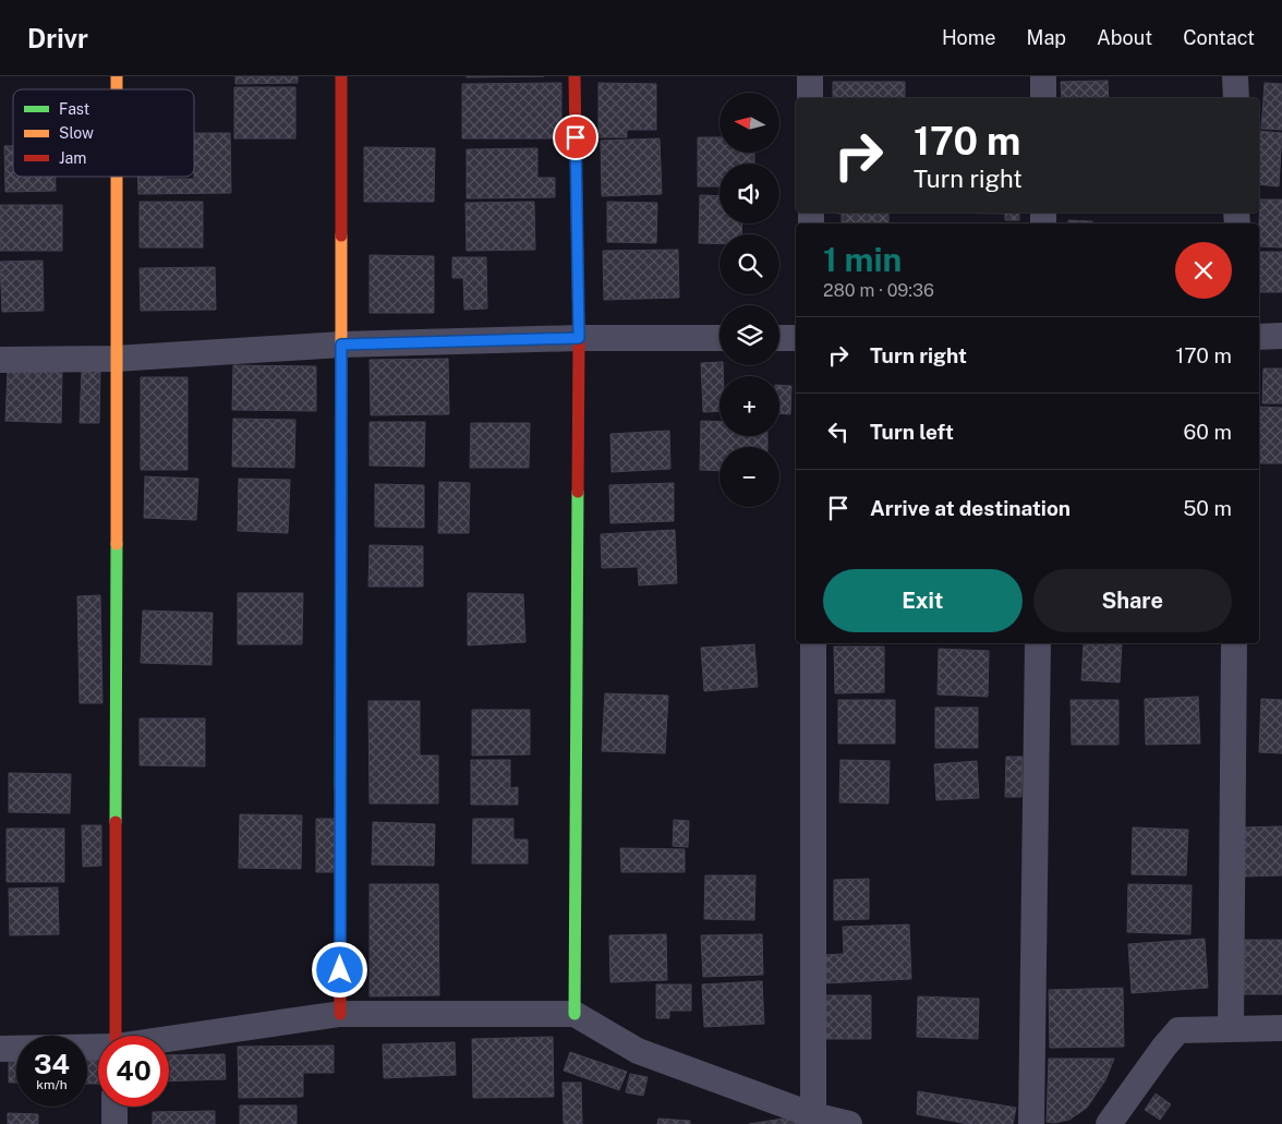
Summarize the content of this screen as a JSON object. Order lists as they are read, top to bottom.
{
  "legend": ["Fast", "Slow", "Jam"],
  "north": "left",
  "page": {
    "header": "Drivr",
    "nav": [
      "Home",
      "Map",
      "About",
      "Contact"
    ],
    "map_buttons": ["+", "−"],
    "turn": ["170 m", "Turn right"],
    "heading": ["1 min", "280 m · 09:36"],
    "list": [
      {
        "name": "Turn right",
        "value": "170 m"
      },
      {
        "name": "Turn left",
        "value": "60 m"
      },
      {
        "name": "Arrive at destination",
        "value": "50 m"
      }
    ],
    "buttons": ["Exit", "Share"],
    "speed": "34 km/h",
    "limit": "40"
  }
}
